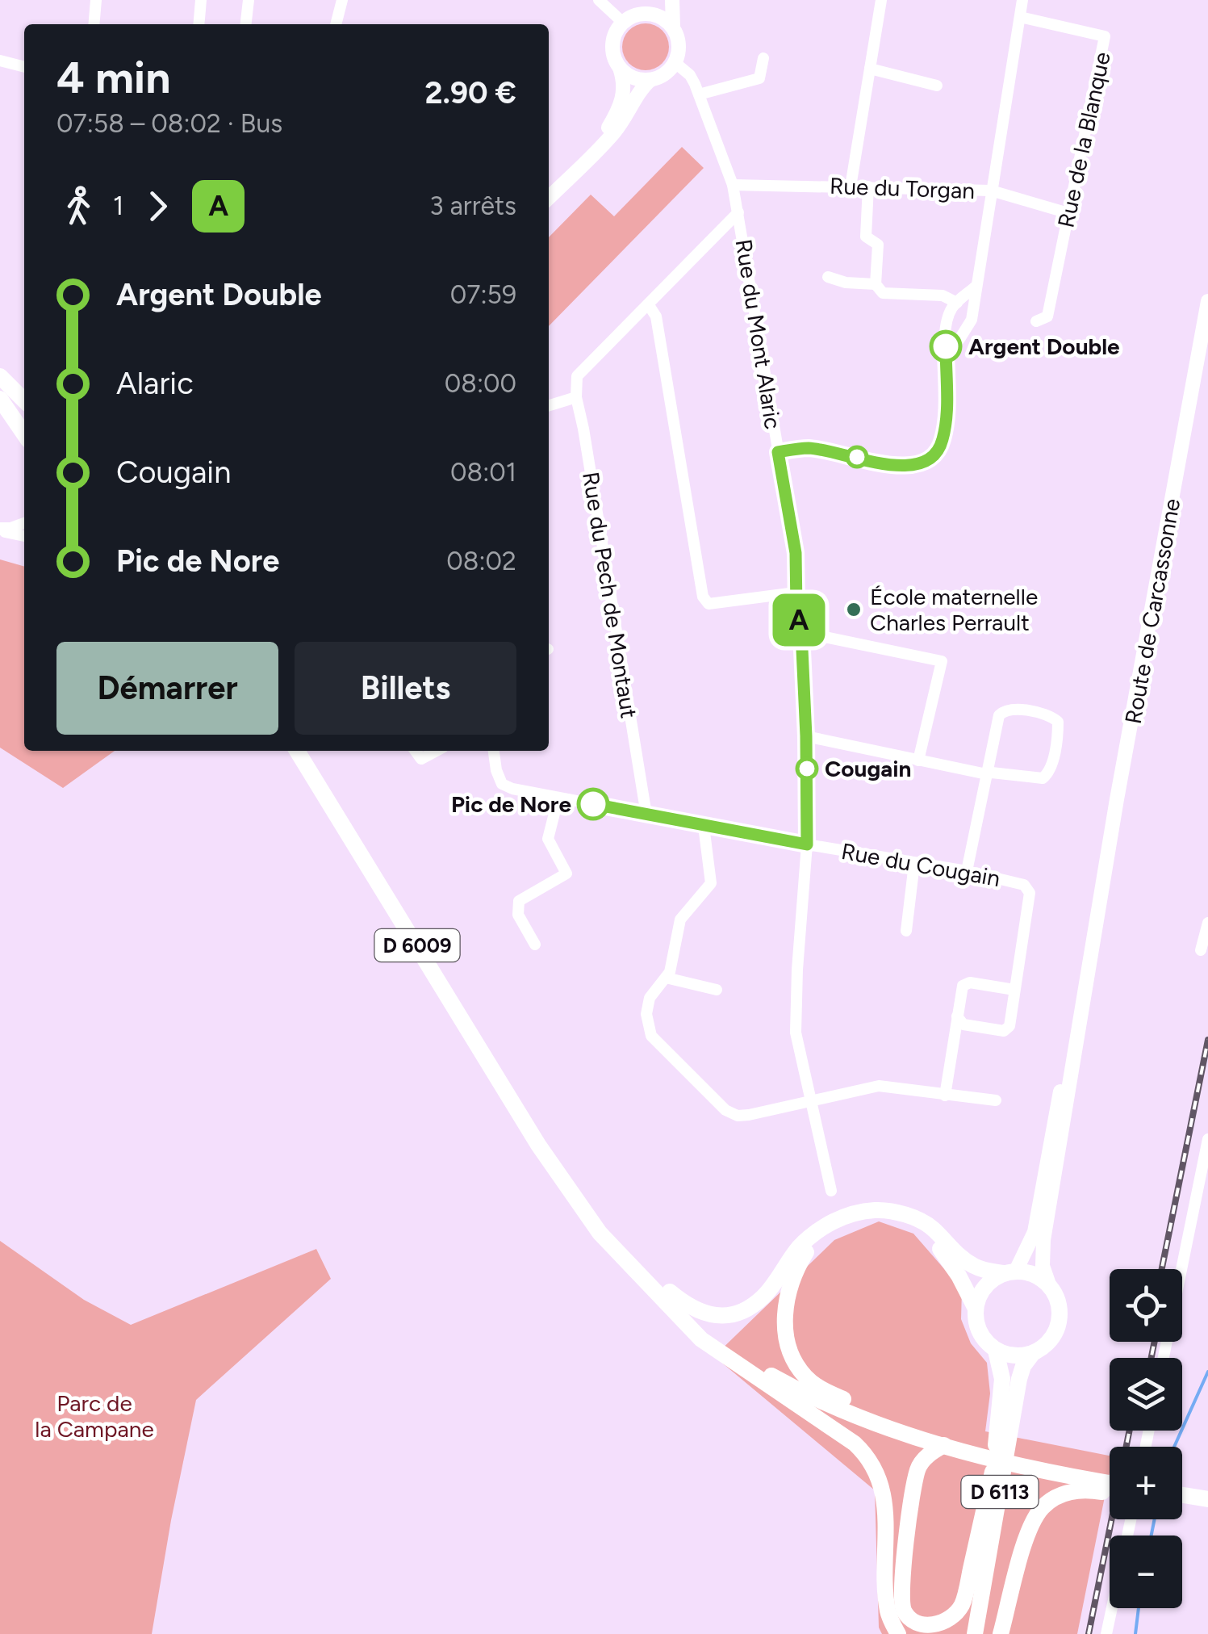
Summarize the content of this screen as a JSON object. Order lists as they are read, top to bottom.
{
  "streets": {
    "main road": ["Route de Carcassonne", "D 6009", "D 6113"],
    "street": [
      "Rue de la Blanque",
      "Rue du Torgan",
      "Rue du Mont Alaric",
      "Rue du Pech de Montaut",
      "Rue du Cougain"
    ]
  },
  "crossings": [
    ["Rue de la Blanque", "Rue du Torgan"],
    ["Rue du Torgan", "Rue du Mont Alaric"],
    ["Rue du Mont Alaric", "Rue du Cougain"],
    ["Rue du Pech de Montaut", "Rue du Cougain"],
    ["Route de Carcassonne", "D 6113"]
  ],
  "parks": ["Parc de la Campane"],
  "places": [
    "Argent Double",
    "École maternelle Charles Perrault",
    "Cougain",
    "Pic de Nore"
  ],
  "lines": ["bus line A"],
  "page": {
    "on_map": "A",
    "heading": ["4 min", "07:58 – 08:02 · Bus", "2.90 €"],
    "legs": ["1", "A", "3 arrêts"],
    "list": [
      {
        "name": "Argent Double",
        "value": "07:59"
      },
      {
        "name": "Alaric",
        "value": "08:00"
      },
      {
        "name": "Cougain",
        "value": "08:01"
      },
      {
        "name": "Pic de Nore",
        "value": "08:02"
      }
    ],
    "buttons": ["Démarrer", "Billets"],
    "map_buttons": ["+", "−"]
  }
}
